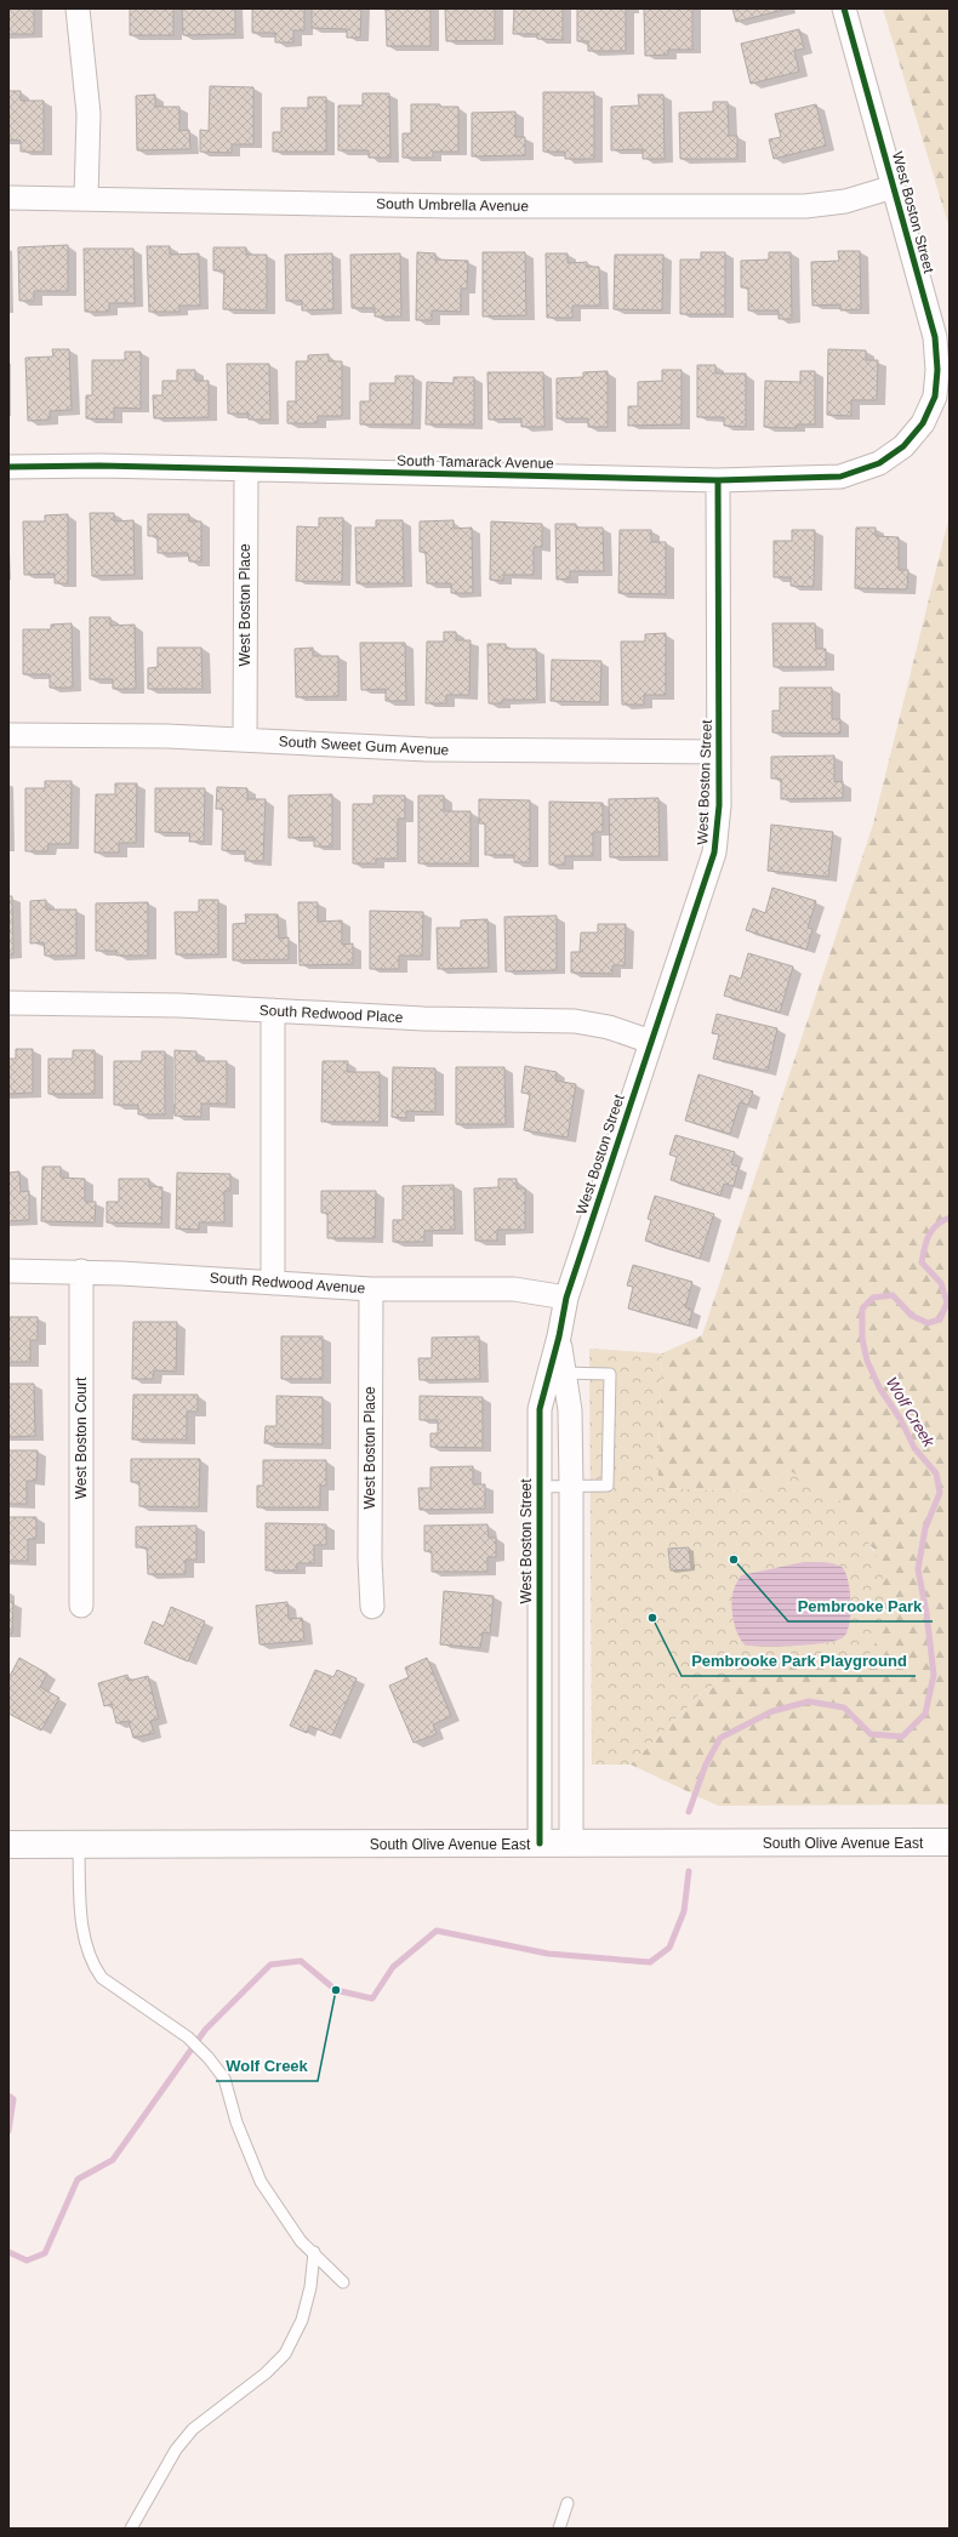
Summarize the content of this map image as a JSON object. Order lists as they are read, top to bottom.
{
  "streets": {
    "street": [
      "South Umbrella Avenue",
      "West Boston Street",
      "South Tamarack Avenue",
      "West Boston Place",
      "South Sweet Gum Avenue",
      "South Redwood Place",
      "South Redwood Avenue",
      "West Boston Court",
      "South Olive Avenue East"
    ]
  },
  "crossings": [
    ["South Umbrella Avenue", "West Boston Street"],
    ["West Boston Street", "South Tamarack Avenue"],
    ["West Boston Street", "South Sweet Gum Avenue"],
    ["West Boston Street", "South Redwood Place"],
    ["West Boston Street", "South Redwood Avenue"],
    ["West Boston Street", "South Olive Avenue East"],
    ["South Tamarack Avenue", "West Boston Place"],
    ["West Boston Place", "South Sweet Gum Avenue"],
    ["West Boston Place", "South Redwood Avenue"],
    ["South Redwood Avenue", "West Boston Court"]
  ],
  "water": ["Wolf Creek"],
  "places": ["Pembrooke Park", "Pembrooke Park Playground", "Wolf Creek"]
}
